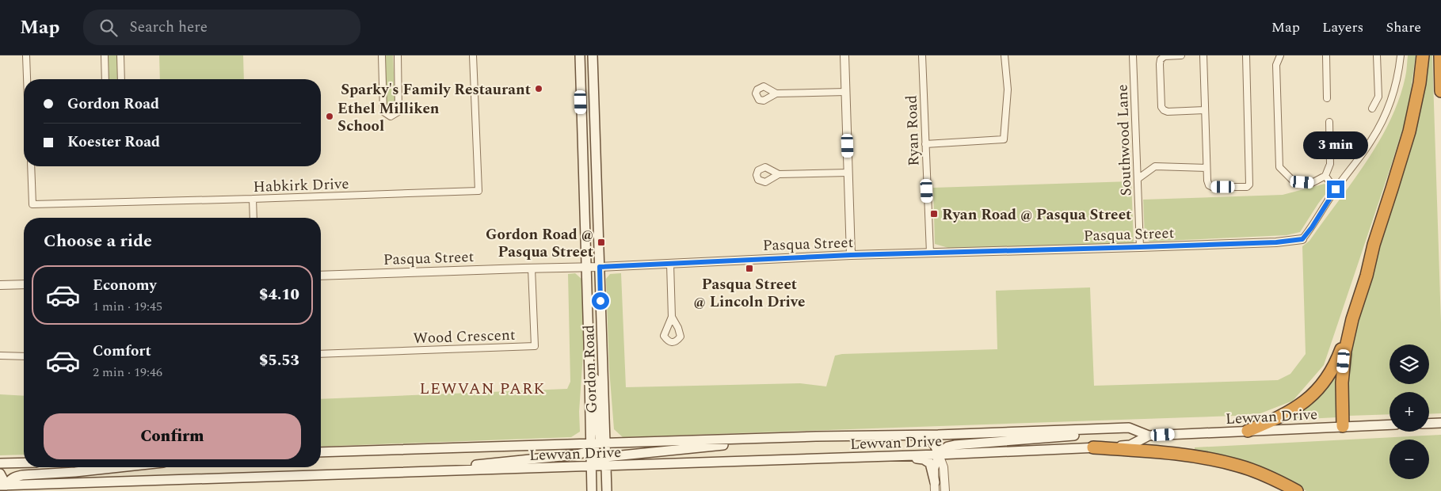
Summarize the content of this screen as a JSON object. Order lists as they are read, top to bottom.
{
  "streets": {
    "main road": ["Gordon Road", "Lewvan Drive"],
    "street": [
      "Ryan Road",
      "Southwood Lane",
      "Habkirk Drive",
      "Pasqua Street",
      "Wood Crescent"
    ]
  },
  "crossings": [
    ["Ryan Road", "Pasqua Street"],
    ["Southwood Lane", "Pasqua Street"],
    ["Pasqua Street", "Wood Crescent"],
    ["Pasqua Street", "Gordon Road"],
    ["Gordon Road", "Lewvan Drive"]
  ],
  "districts": ["LEWVAN PARK"],
  "places": {
    "other": ["Sparky's Family Restaurant", "Ethel Milliken School"],
    "transit": ["Ryan Road @ Pasqua Street", "Gordon Road @ Pasqua Street", "Pasqua Street @ Lincoln Drive"]
  },
  "page": {
    "header": "Map",
    "search": "Search here",
    "nav": ["Map", "Layers", "Share"],
    "banner": ["Gordon Road", "Koester Road"],
    "bubble": "3 min",
    "heading": "Choose a ride",
    "list": [
      {
        "name": "Economy",
        "note": "1 min · 19:45",
        "value": "$4.10"
      },
      {
        "name": "Comfort",
        "note": "2 min · 19:46",
        "value": "$5.53"
      }
    ],
    "map_buttons": ["+", "−"],
    "buttons": "Confirm"
  }
}
